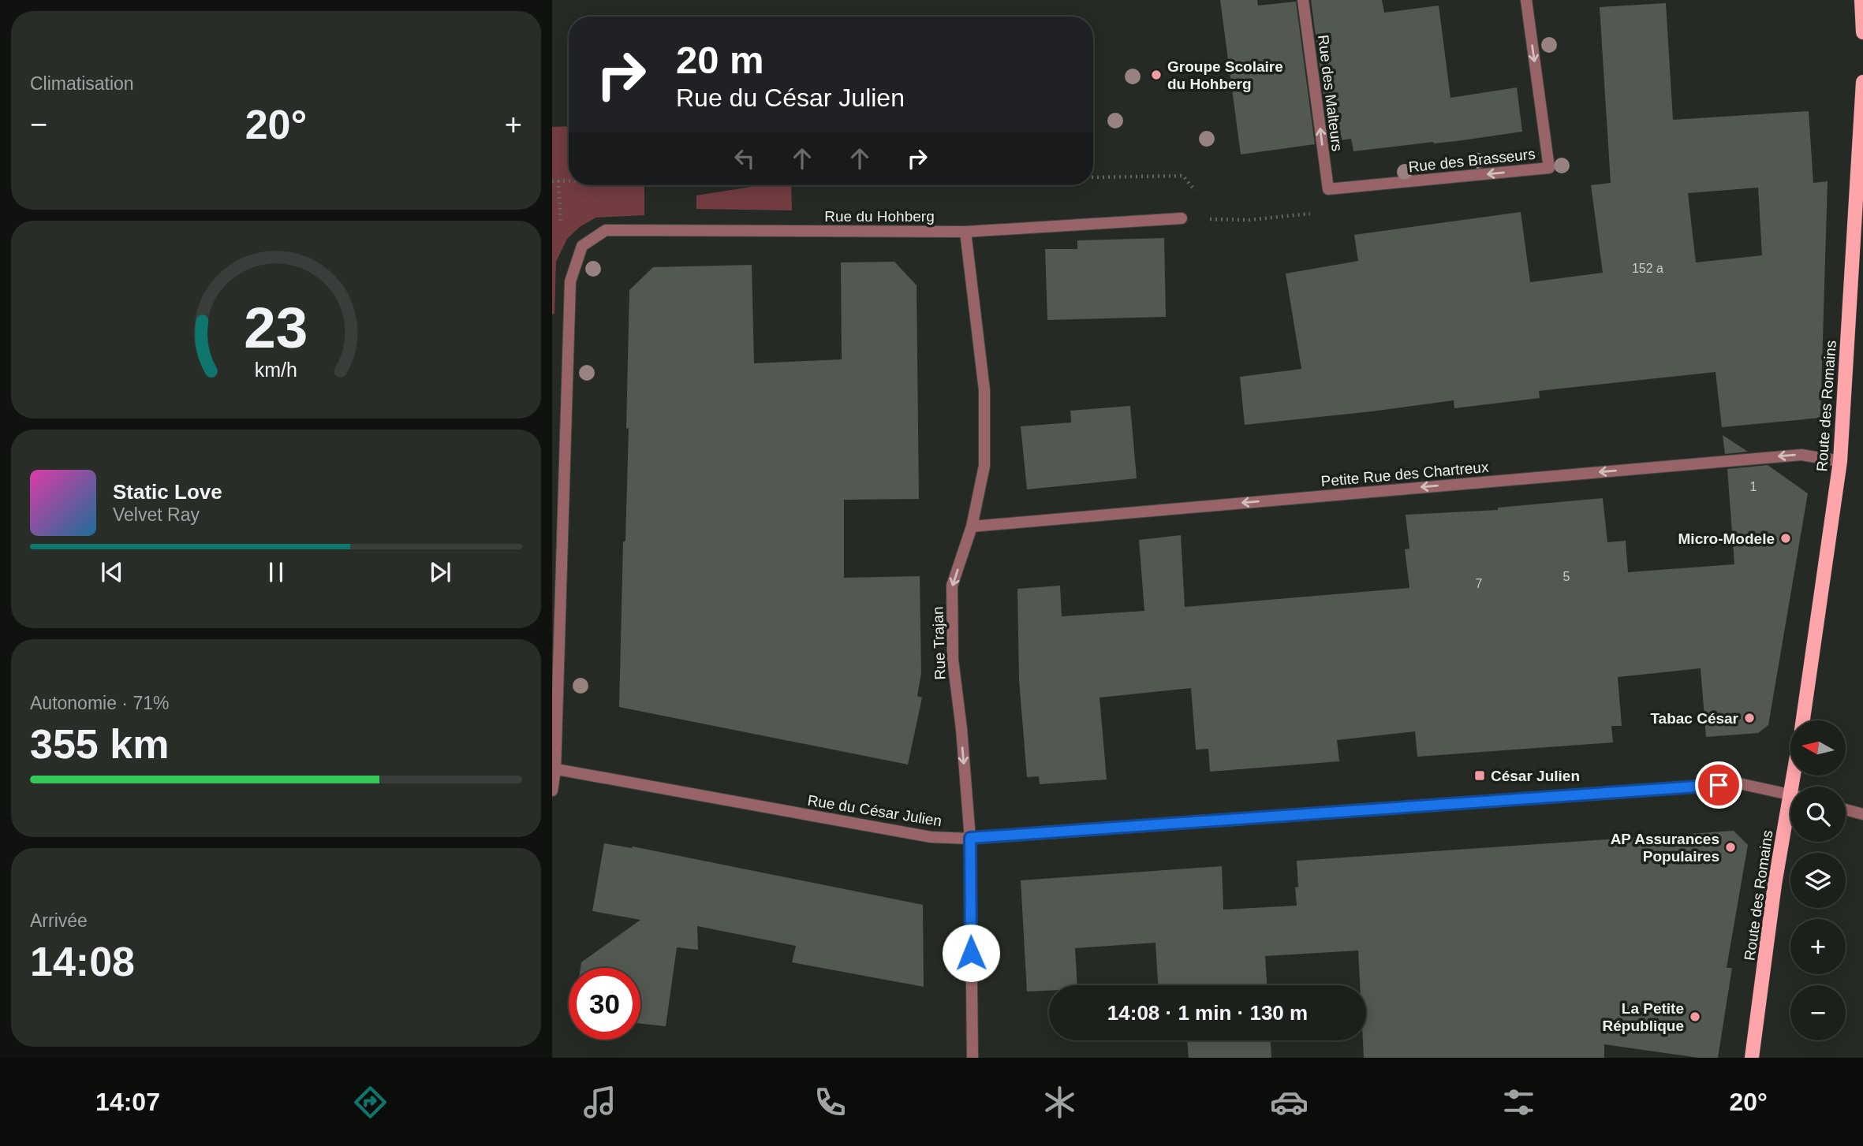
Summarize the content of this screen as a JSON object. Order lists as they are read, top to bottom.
{
  "streets": {
    "main road": ["Route des Romains"],
    "street": [
      "Rue des Malteurs",
      "Rue des Brasseurs",
      "Rue du Hohberg",
      "Petite Rue des Chartreux",
      "Rue Trajan",
      "Rue du César Julien"
    ]
  },
  "crossings": [
    ["Rue des Malteurs", "Rue des Brasseurs"],
    ["Rue du Hohberg", "Rue Trajan"],
    ["Rue du Hohberg", "Rue du César Julien"],
    ["Route des Romains", "Petite Rue des Chartreux"],
    ["Petite Rue des Chartreux", "Rue Trajan"],
    ["Rue Trajan", "Rue du César Julien"]
  ],
  "one_way": ["Rue des Malteurs", "Petite Rue des Chartreux", "Rue Trajan"],
  "places": {
    "other": [
      "Groupe Scolaire du Hohberg",
      "Micro-Modele",
      "Tabac César",
      "AP Assurances Populaires",
      "La Petite République"
    ],
    "transit": ["César Julien"]
  },
  "house_numbers": [
    "152 a",
    "1",
    "5",
    "7"
  ],
  "north": "left",
  "page": {
    "tile": [
      "Climatisation",
      ["Autonomie · 71%", "355 km"],
      ["Arrivée", "14:08"]
    ],
    "turn": ["20 m", "Rue du César Julien"],
    "heat": ["−", "20°", "+"],
    "song": ["Static Love", "Velvet Ray"],
    "map_buttons": ["+", "−"],
    "limit": "30",
    "trip": "14:08 · 1 min · 130 m",
    "tabs": ["14:07", "20°"],
    "gauge": ["23", "km/h"]
  }
}
